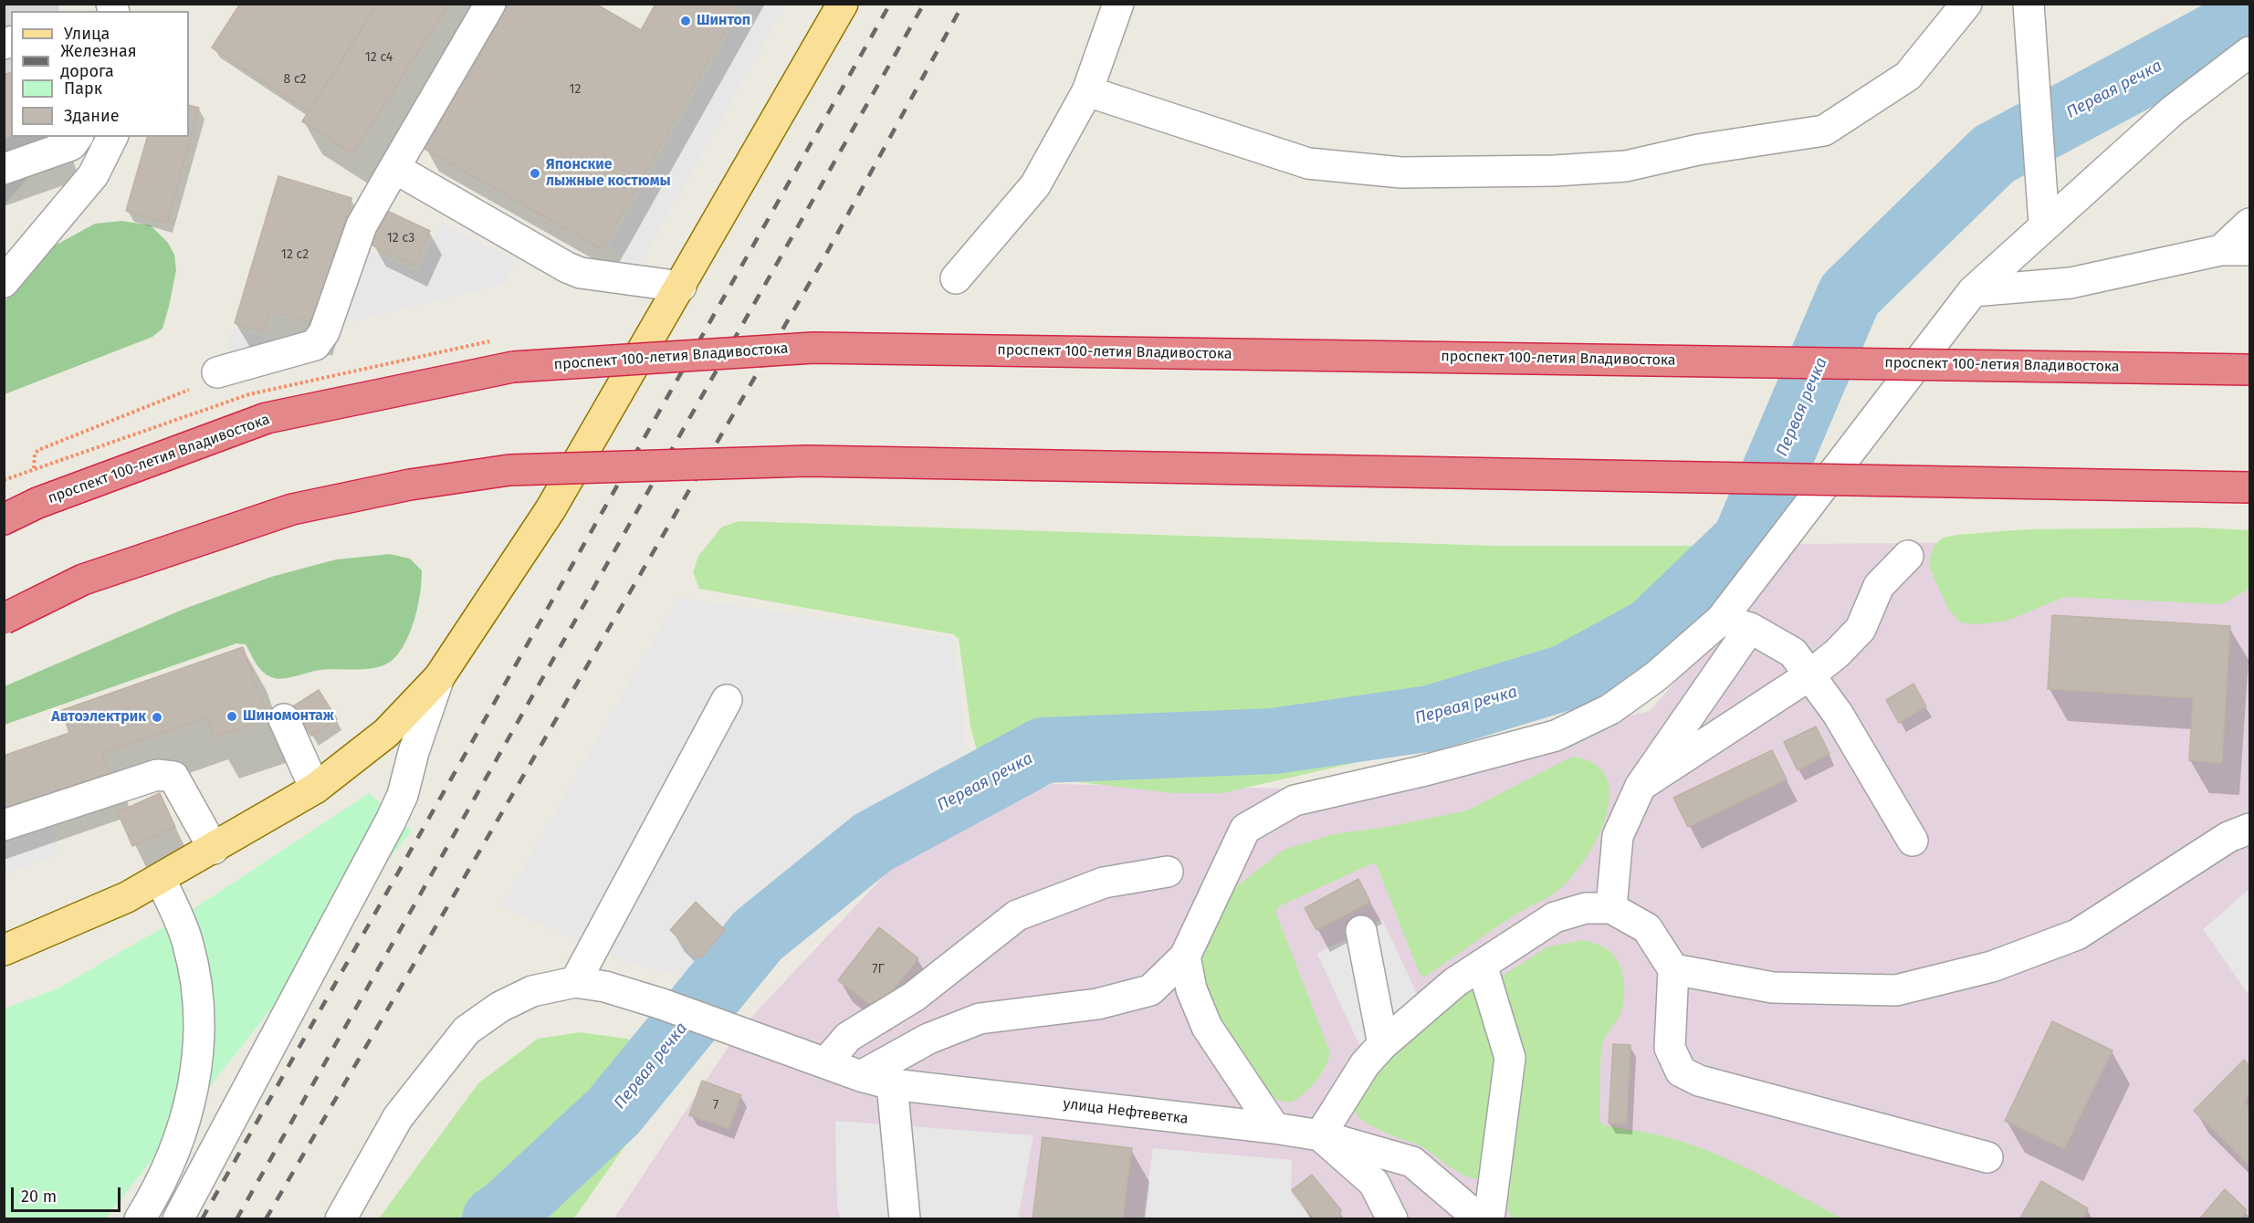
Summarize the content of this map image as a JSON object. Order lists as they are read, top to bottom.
{
  "streets": {
    "highway": ["проспект 100-летия Владивостока"],
    "street": ["улица Нефтеветка"]
  },
  "water": ["Первая речка"],
  "places": [
    "Шинтоп",
    "Японские лыжные костюмы",
    "Шиномонтаж",
    "Автоэлектрик"
  ],
  "house_numbers": [
    "12 с4",
    "8 с2",
    "12",
    "12 с3",
    "12 с2",
    "7Г",
    "7"
  ],
  "legend": [
    "Улица",
    "Железная дорога",
    "Парк",
    "Здание"
  ],
  "scale_bar": "20 m"
}
